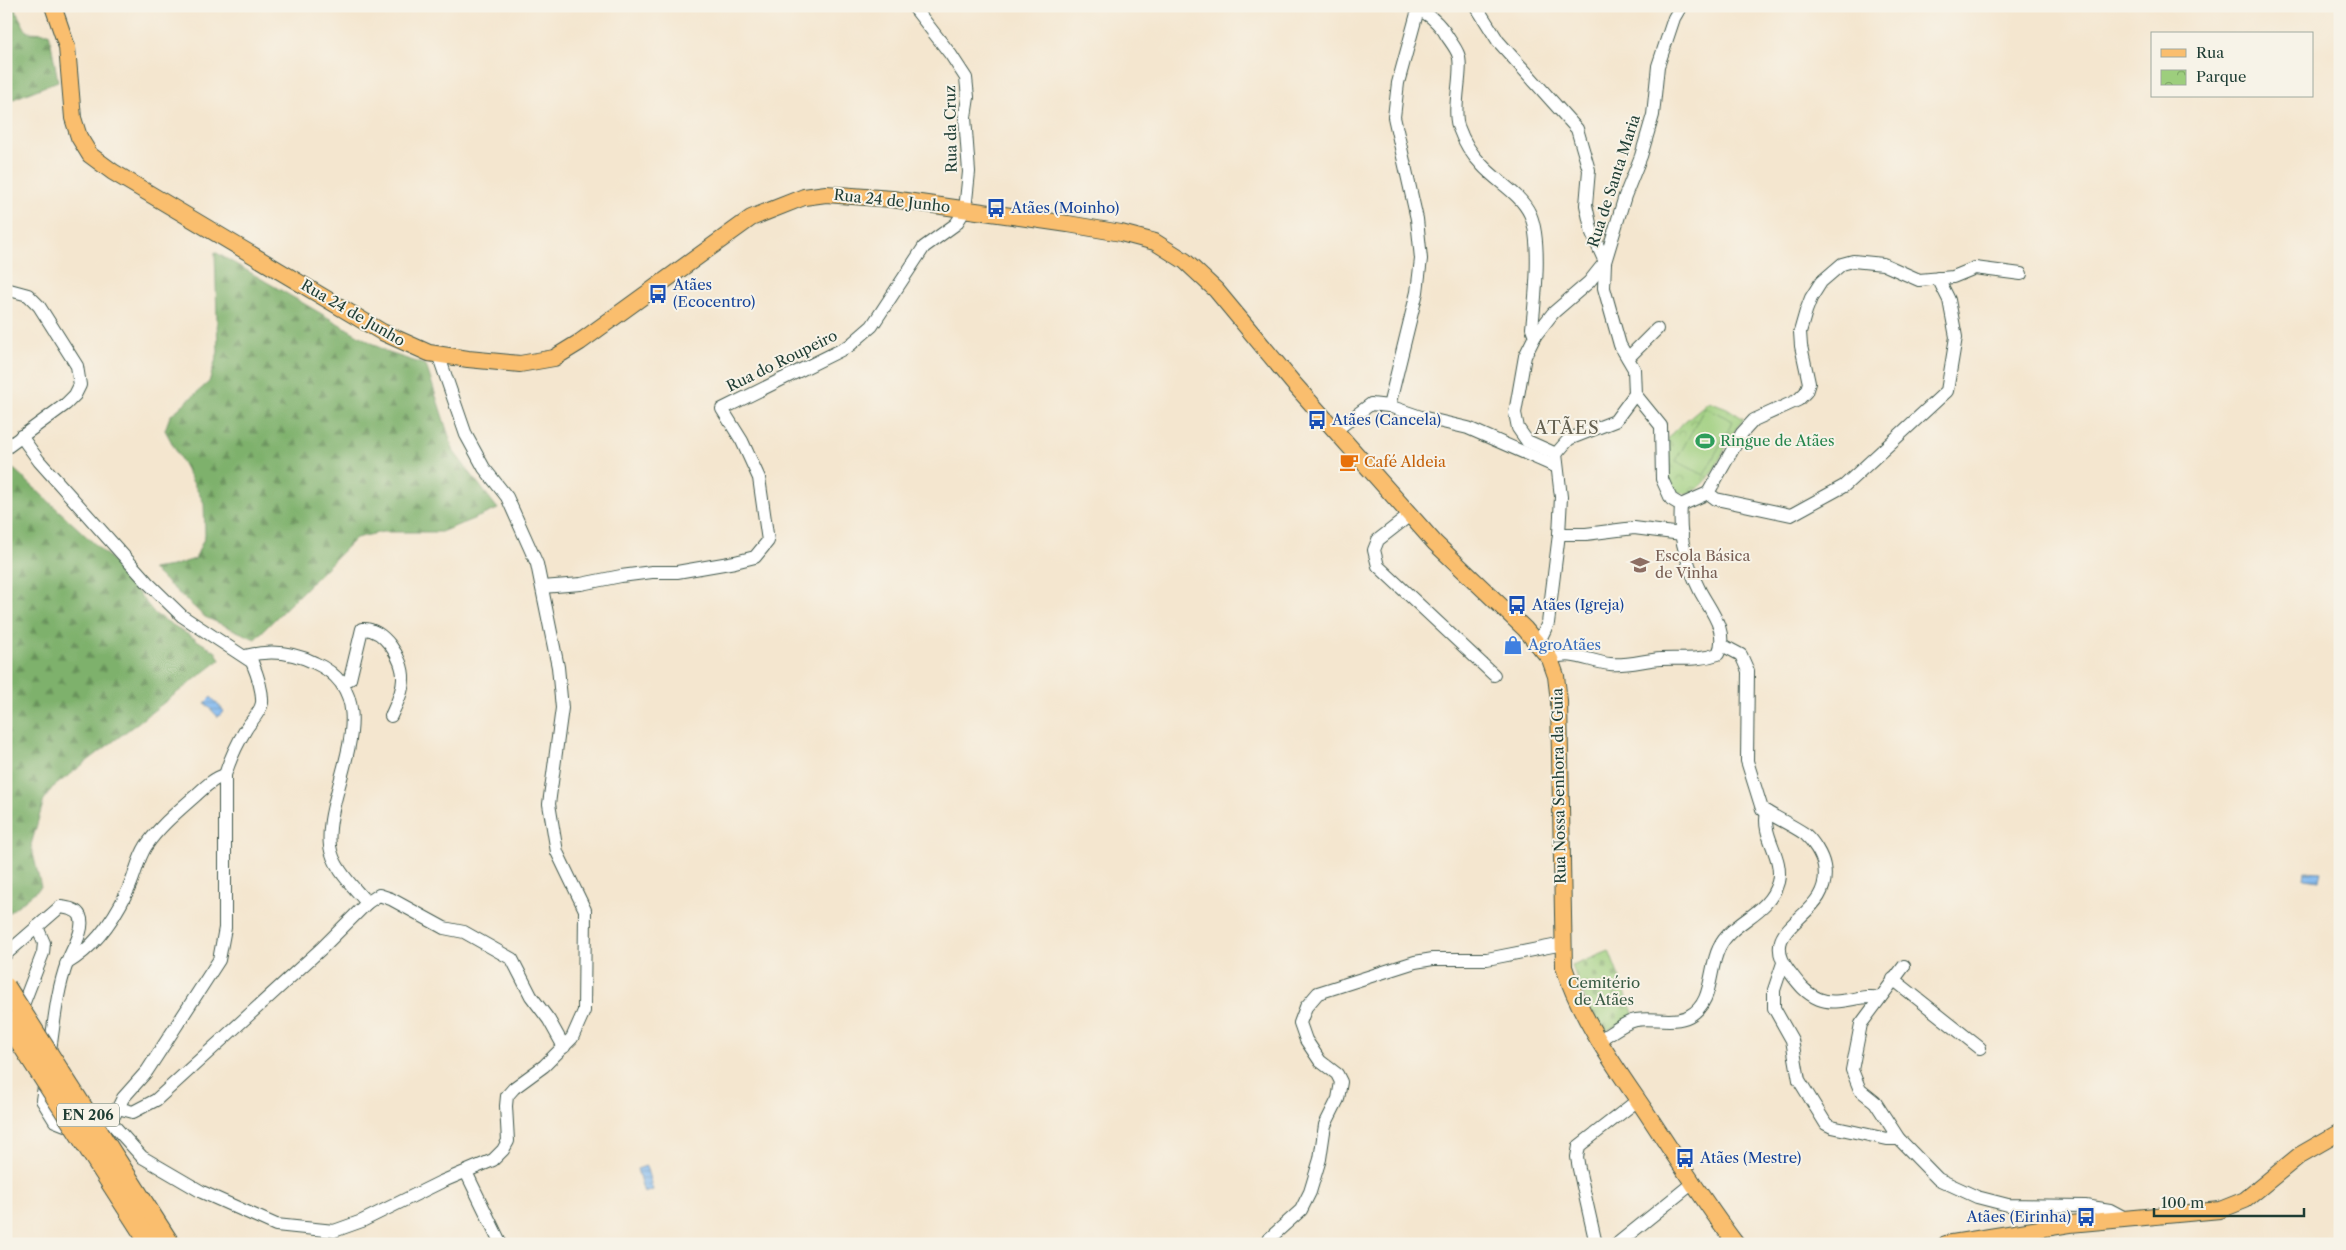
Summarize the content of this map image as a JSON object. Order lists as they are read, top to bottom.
{
  "streets": {
    "highway": ["EN 206"],
    "main road": ["Rua 24 de Junho", "Rua Nossa Senhora da Guia"],
    "street": ["Rua da Cruz", "Rua de Santa Maria", "Rua do Roupeiro"]
  },
  "crossings": [
    ["Rua da Cruz", "Rua 24 de Junho"],
    ["Rua da Cruz", "Rua do Roupeiro"],
    ["Rua da Cruz", "Rua Nossa Senhora da Guia"],
    ["Rua 24 de Junho", "Rua do Roupeiro"],
    ["Rua 24 de Junho", "Rua Nossa Senhora da Guia"],
    ["Rua do Roupeiro", "Rua Nossa Senhora da Guia"]
  ],
  "districts": ["ATÃES"],
  "parks": ["Cemitério de Atães"],
  "places": {
    "bus stop": [
      "Atães (Moinho)",
      "Atães (Ecocentro)",
      "Atães (Cancela)",
      "Atães (Igreja)",
      "Atães (Mestre)",
      "Atães (Eirinha)"
    ],
    "sports": ["Ringue de Atães"],
    "cafe": ["Café Aldeia"],
    "school or university": ["Escola Básica de Vinha"],
    "shop": ["AgroAtães"]
  },
  "legend": ["Rua", "Parque"],
  "scale_bar": "100 m"
}
